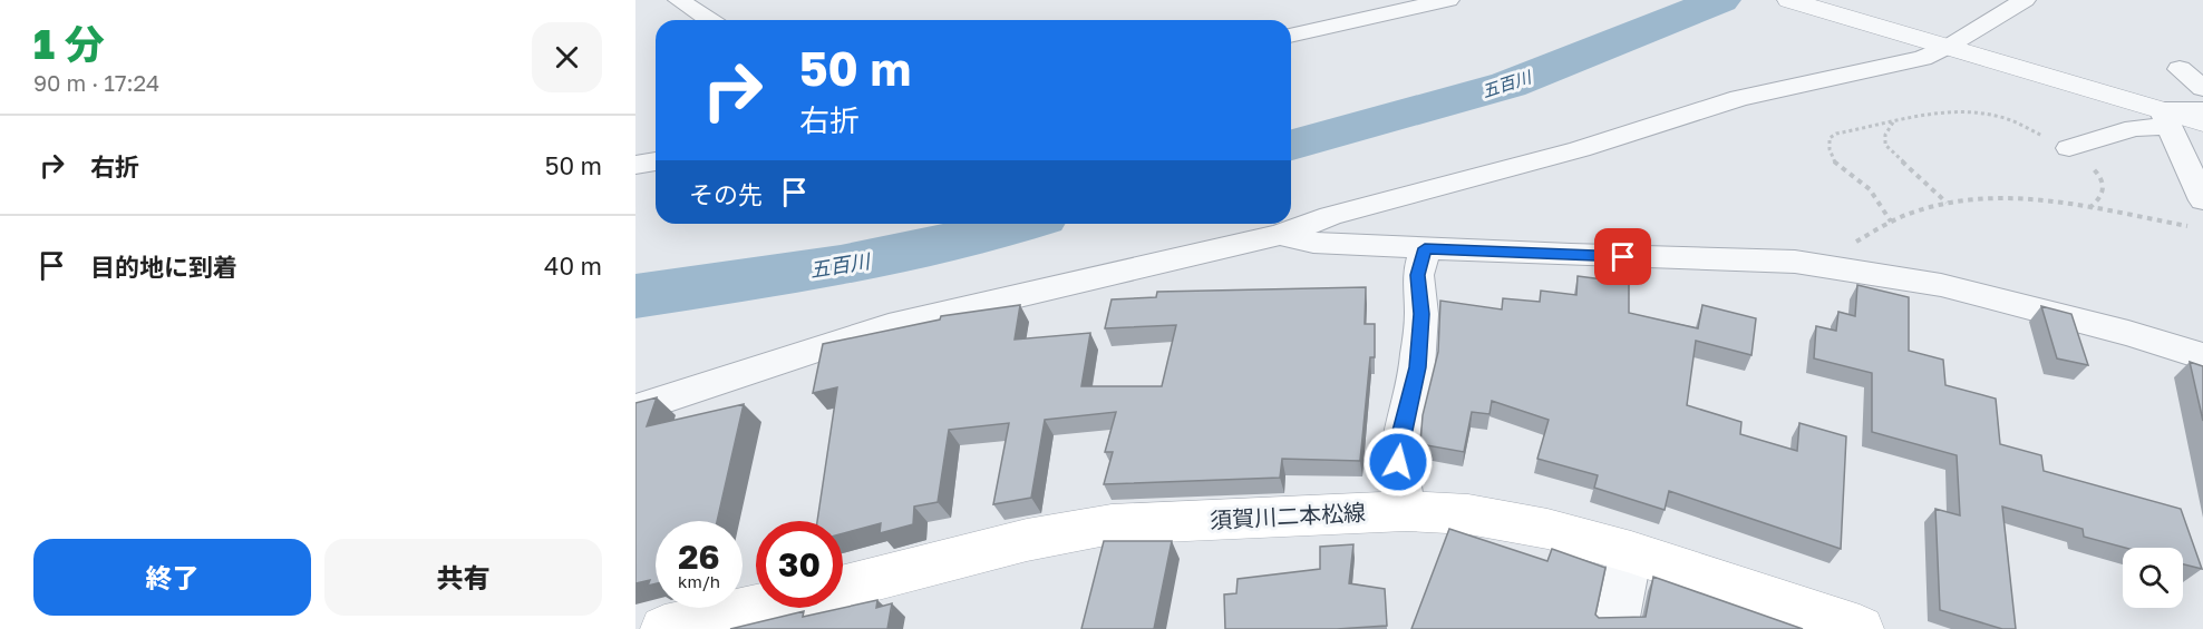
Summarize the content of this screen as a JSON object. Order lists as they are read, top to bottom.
{
  "streets": {
    "main road": ["須賀川二本松線"]
  },
  "water": ["五百川"],
  "page": {
    "heading": ["1 分", "90 m · 17:24"],
    "turn": ["50 m", "右折"],
    "list": [
      {
        "name": "右折",
        "value": "50 m"
      },
      {
        "name": "目的地に到着",
        "value": "40 m"
      }
    ],
    "then": "その先",
    "speed": "26 km/h",
    "limit": "30",
    "buttons": ["終了", "共有"]
  }
}
